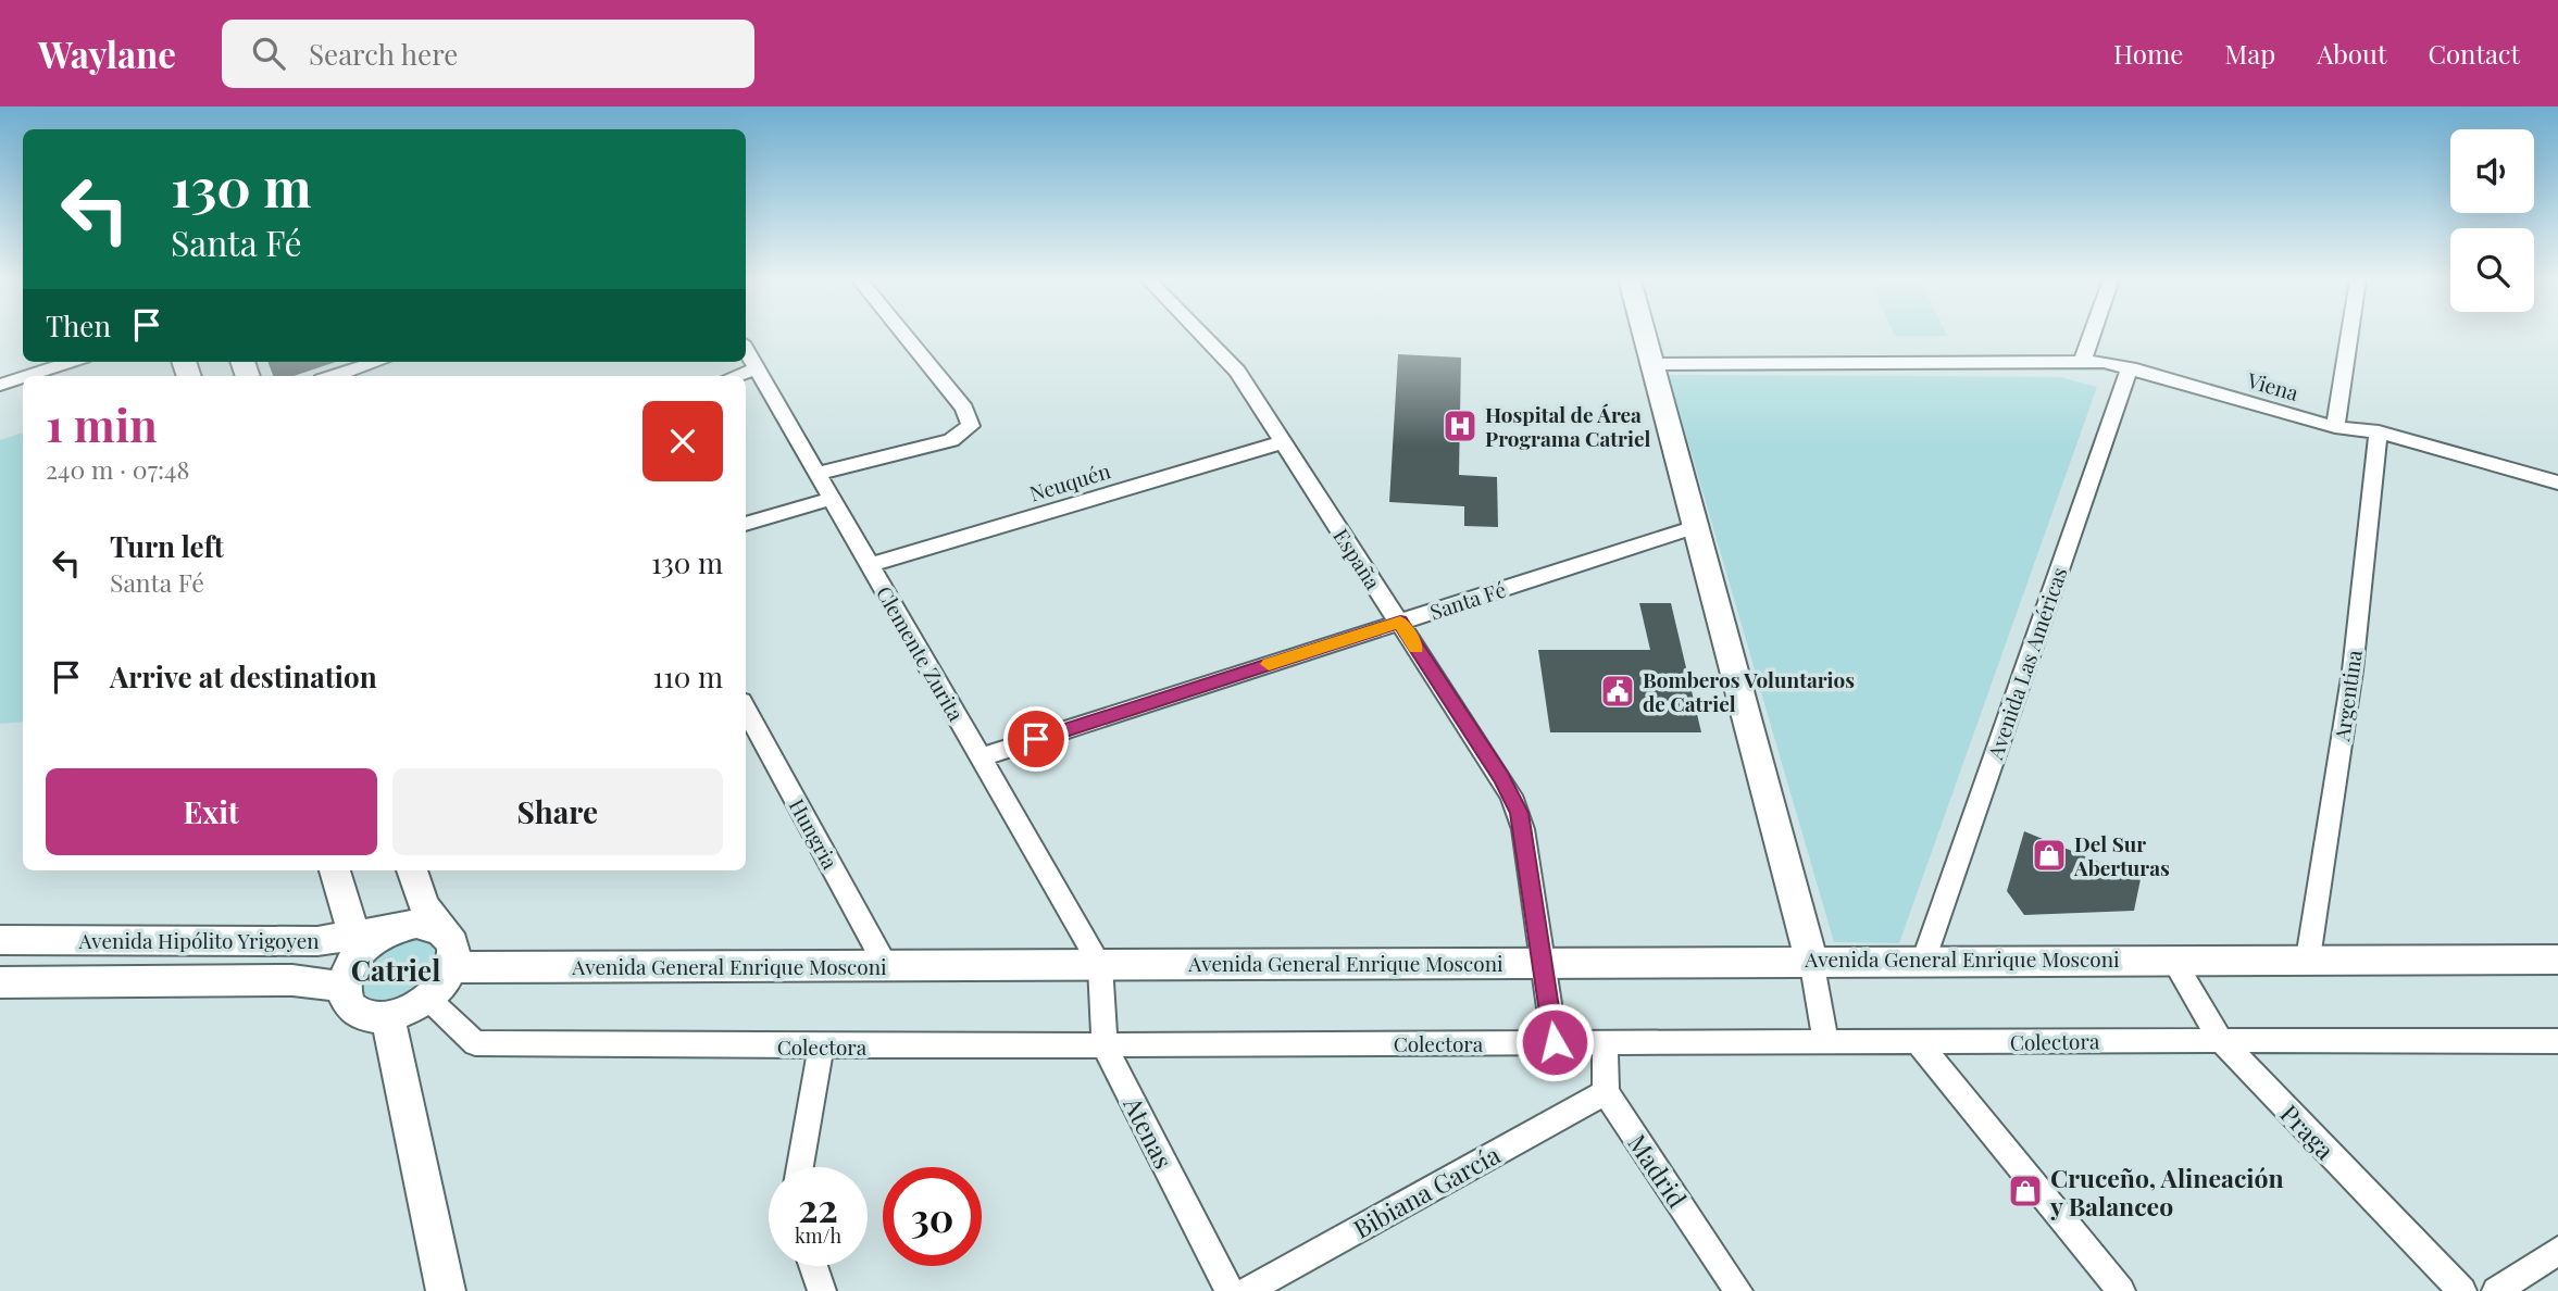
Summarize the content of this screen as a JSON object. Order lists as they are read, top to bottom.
{
  "streets": {
    "main road": ["Avenida General Enrique Mosconi"],
    "street": [
      "Viena",
      "Neuquén",
      "España",
      "Santa Fé",
      "Clemente Zurita",
      "Avenida Las Américas",
      "Argentina",
      "Hungria",
      "Avenida Hipólito Yrigoyen",
      "Colectora",
      "Praga",
      "Atenas",
      "Madrid",
      "Bibiana García"
    ]
  },
  "crossings": [
    ["Viena", "Avenida Las Américas"],
    ["Viena", "Argentina"],
    ["Neuquén", "España"],
    ["Neuquén", "Clemente Zurita"],
    ["España", "Santa Fé"],
    ["España", "Avenida General Enrique Mosconi"],
    ["España", "Colectora"],
    ["Santa Fé", "Clemente Zurita"],
    ["Clemente Zurita", "Avenida General Enrique Mosconi"],
    ["Clemente Zurita", "Atenas"],
    ["Avenida Las Américas", "Avenida General Enrique Mosconi"],
    ["Argentina", "Avenida General Enrique Mosconi"],
    ["Hungria", "Avenida General Enrique Mosconi"],
    ["Avenida Hipólito Yrigoyen", "Avenida General Enrique Mosconi"],
    ["Avenida Hipólito Yrigoyen", "Colectora"],
    ["Avenida General Enrique Mosconi", "Colectora"],
    ["Avenida General Enrique Mosconi", "Praga"],
    ["Avenida General Enrique Mosconi", "Atenas"],
    ["Colectora", "Praga"],
    ["Colectora", "Atenas"],
    ["Madrid", "Bibiana García"]
  ],
  "districts": ["Catriel"],
  "places": {
    "hospital": ["Hospital de Área Programa Catriel"],
    "public building": ["Bomberos Voluntarios de Catriel"],
    "shop": ["Del Sur Aberturas", "Cruceño, Alineación y Balanceo"]
  },
  "page": {
    "header": "Waylane",
    "search": "Search here",
    "nav": [
      "Home",
      "Map",
      "About",
      "Contact"
    ],
    "turn": ["130 m", "Santa Fé"],
    "then": "Then",
    "heading": ["1 min", "240 m · 07:48"],
    "list": [
      {
        "name": "Turn left",
        "note": "Santa Fé",
        "value": "130 m"
      },
      {
        "name": "Arrive at destination",
        "value": "110 m"
      }
    ],
    "buttons": ["Exit", "Share"],
    "speed": "22 km/h",
    "limit": "30"
  }
}
